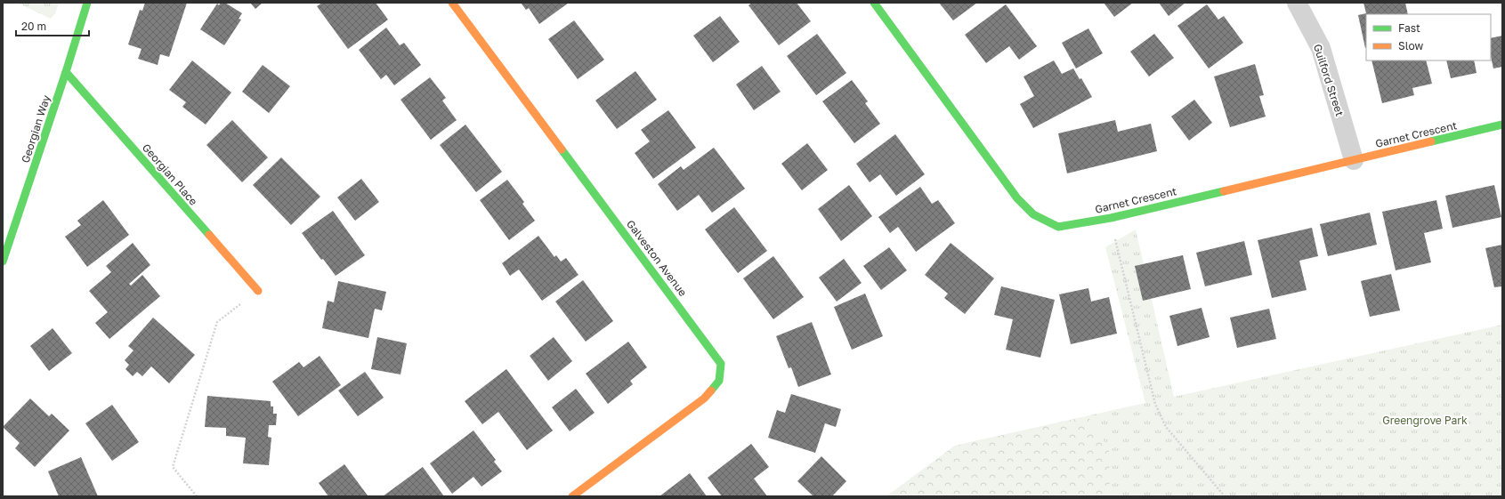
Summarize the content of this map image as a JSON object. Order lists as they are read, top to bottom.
{
  "streets": {
    "street": [
      "Guilford Street",
      "Georgian Way",
      "Garnet Crescent",
      "Georgian Place",
      "Galveston Avenue"
    ]
  },
  "crossings": [
    ["Guilford Street", "Garnet Crescent"],
    ["Georgian Way", "Georgian Place"]
  ],
  "parks": ["Greengrove Park"],
  "legend": ["Fast", "Slow"],
  "scale_bar": "20 m"
}
